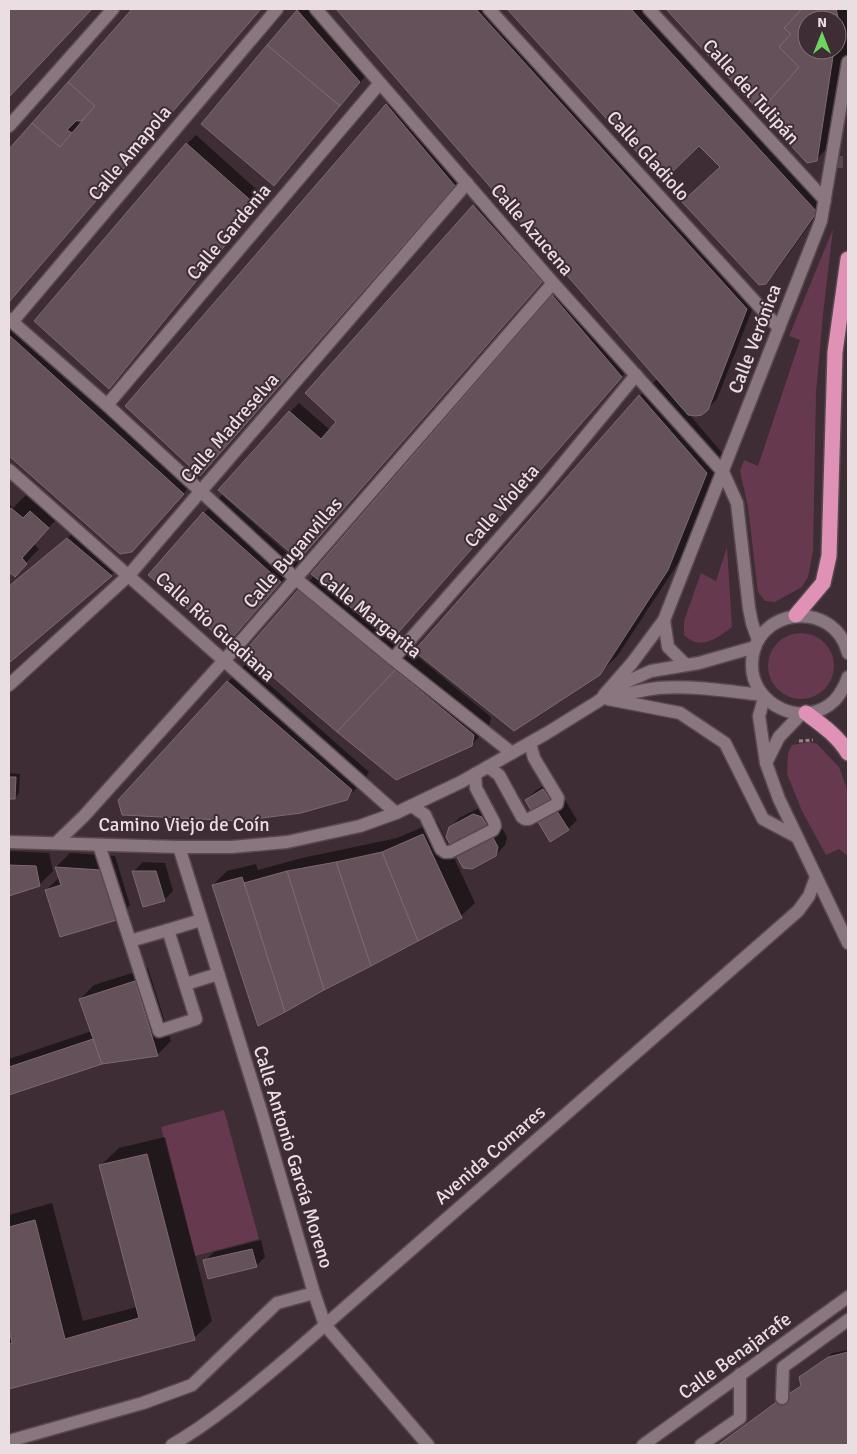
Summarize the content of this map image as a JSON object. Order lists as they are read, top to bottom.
{
  "streets": {
    "street": [
      "Calle del Tulipán",
      "Calle Amapola",
      "Calle Gladiolo",
      "Calle Azucena",
      "Calle Gardenia",
      "Calle Verónica",
      "Calle Madreselva",
      "Calle Violeta",
      "Calle Buganvillas",
      "Calle Margarita",
      "Calle Río Guadiana",
      "Camino Viejo de Coín",
      "Avenida Comares",
      "Calle Antonio García Moreno",
      "Calle Benajarafe"
    ]
  },
  "crossings": [
    ["Calle del Tulipán", "Calle Verónica"],
    ["Calle Amapola", "Calle Margarita"],
    ["Calle Gladiolo", "Calle Verónica"],
    ["Calle Azucena", "Calle Gardenia"],
    ["Calle Azucena", "Calle Verónica"],
    ["Calle Azucena", "Calle Madreselva"],
    ["Calle Azucena", "Calle Violeta"],
    ["Calle Azucena", "Calle Buganvillas"],
    ["Calle Azucena", "Camino Viejo de Coín"],
    ["Calle Gardenia", "Calle Margarita"],
    ["Calle Verónica", "Camino Viejo de Coín"],
    ["Calle Madreselva", "Calle Margarita"],
    ["Calle Madreselva", "Calle Río Guadiana"],
    ["Calle Violeta", "Calle Margarita"],
    ["Calle Buganvillas", "Calle Margarita"],
    ["Calle Buganvillas", "Calle Río Guadiana"],
    ["Calle Buganvillas", "Camino Viejo de Coín"],
    ["Calle Margarita", "Camino Viejo de Coín"],
    ["Calle Río Guadiana", "Camino Viejo de Coín"],
    ["Camino Viejo de Coín", "Calle Antonio García Moreno"],
    ["Avenida Comares", "Calle Antonio García Moreno"]
  ],
  "north": "top"
}
